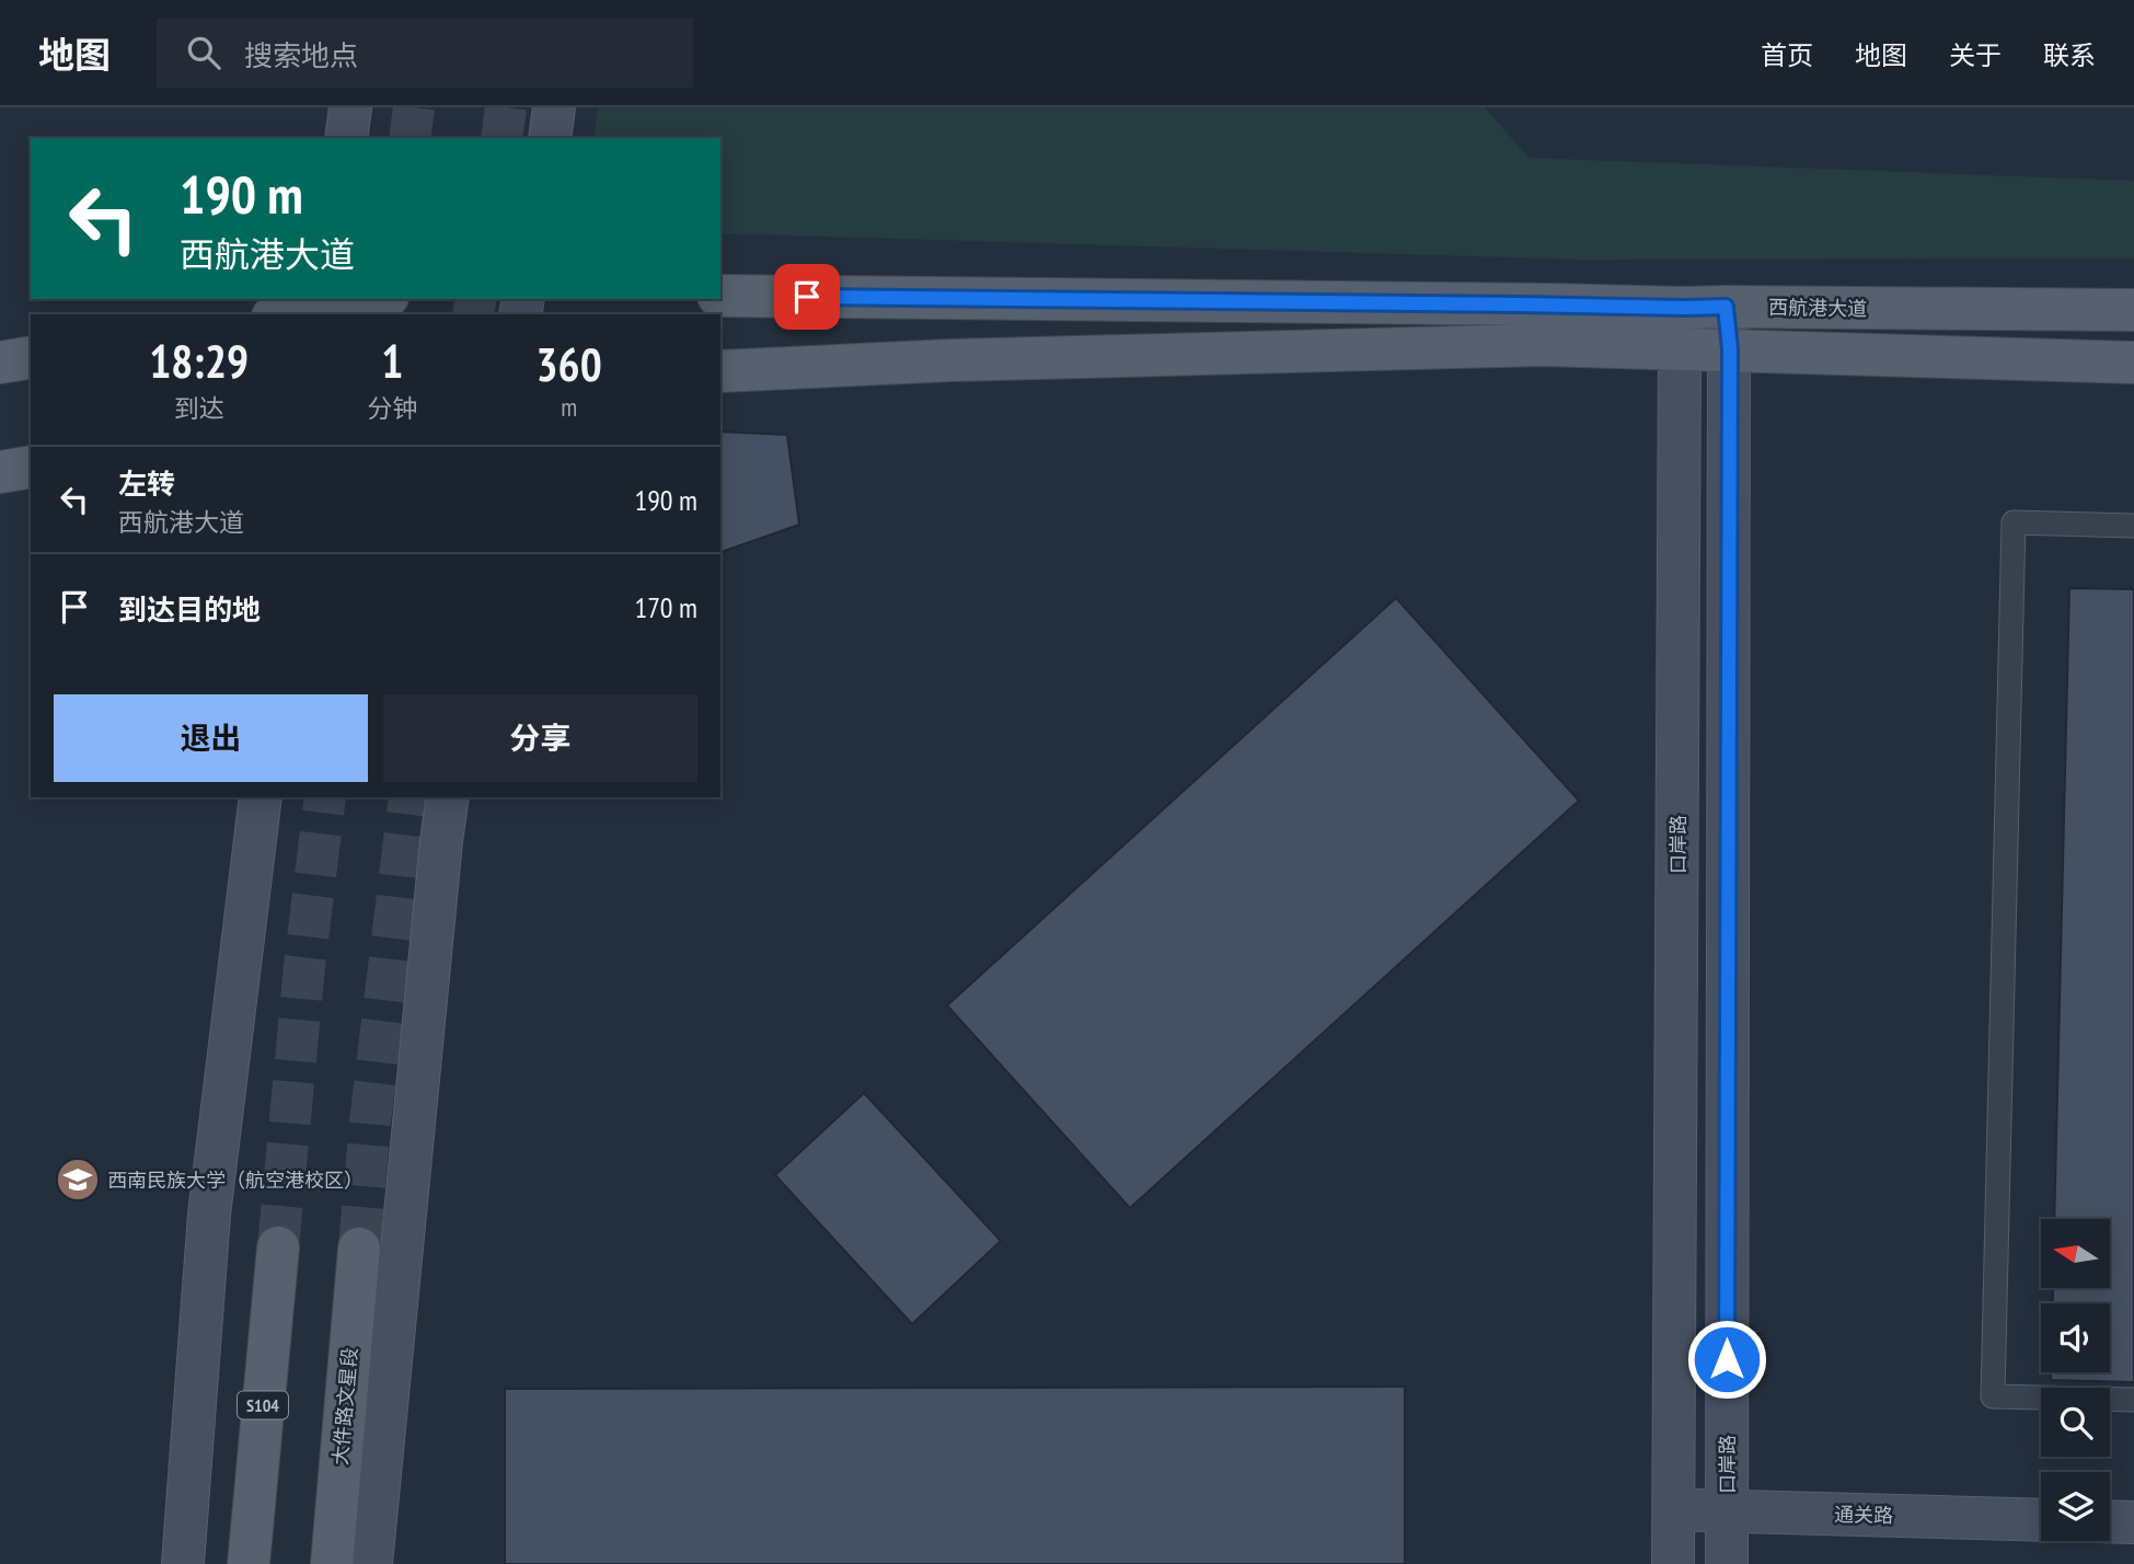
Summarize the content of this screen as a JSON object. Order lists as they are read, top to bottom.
{
  "streets": {
    "main road": ["西航港大道", "S104", "大件路文星段"],
    "street": ["口岸路", "通关路"]
  },
  "crossings": [
    ["西航港大道", "口岸路"],
    ["口岸路", "通关路"]
  ],
  "places": {
    "school or university": ["西南民族大学（航空港校区）"]
  },
  "north": "left",
  "page": {
    "header": "地图",
    "search": "搜索地点",
    "nav": [
      "首页",
      "地图",
      "关于",
      "联系"
    ],
    "turn": ["190 m", "西航港大道"],
    "eta": [
      "18:29",
      "到达",
      "1",
      "分钟",
      "360",
      "m"
    ],
    "list": [
      {
        "name": "左转",
        "note": "西航港大道",
        "value": "190 m"
      },
      {
        "name": "到达目的地",
        "value": "170 m"
      }
    ],
    "buttons": ["退出", "分享"]
  }
}
